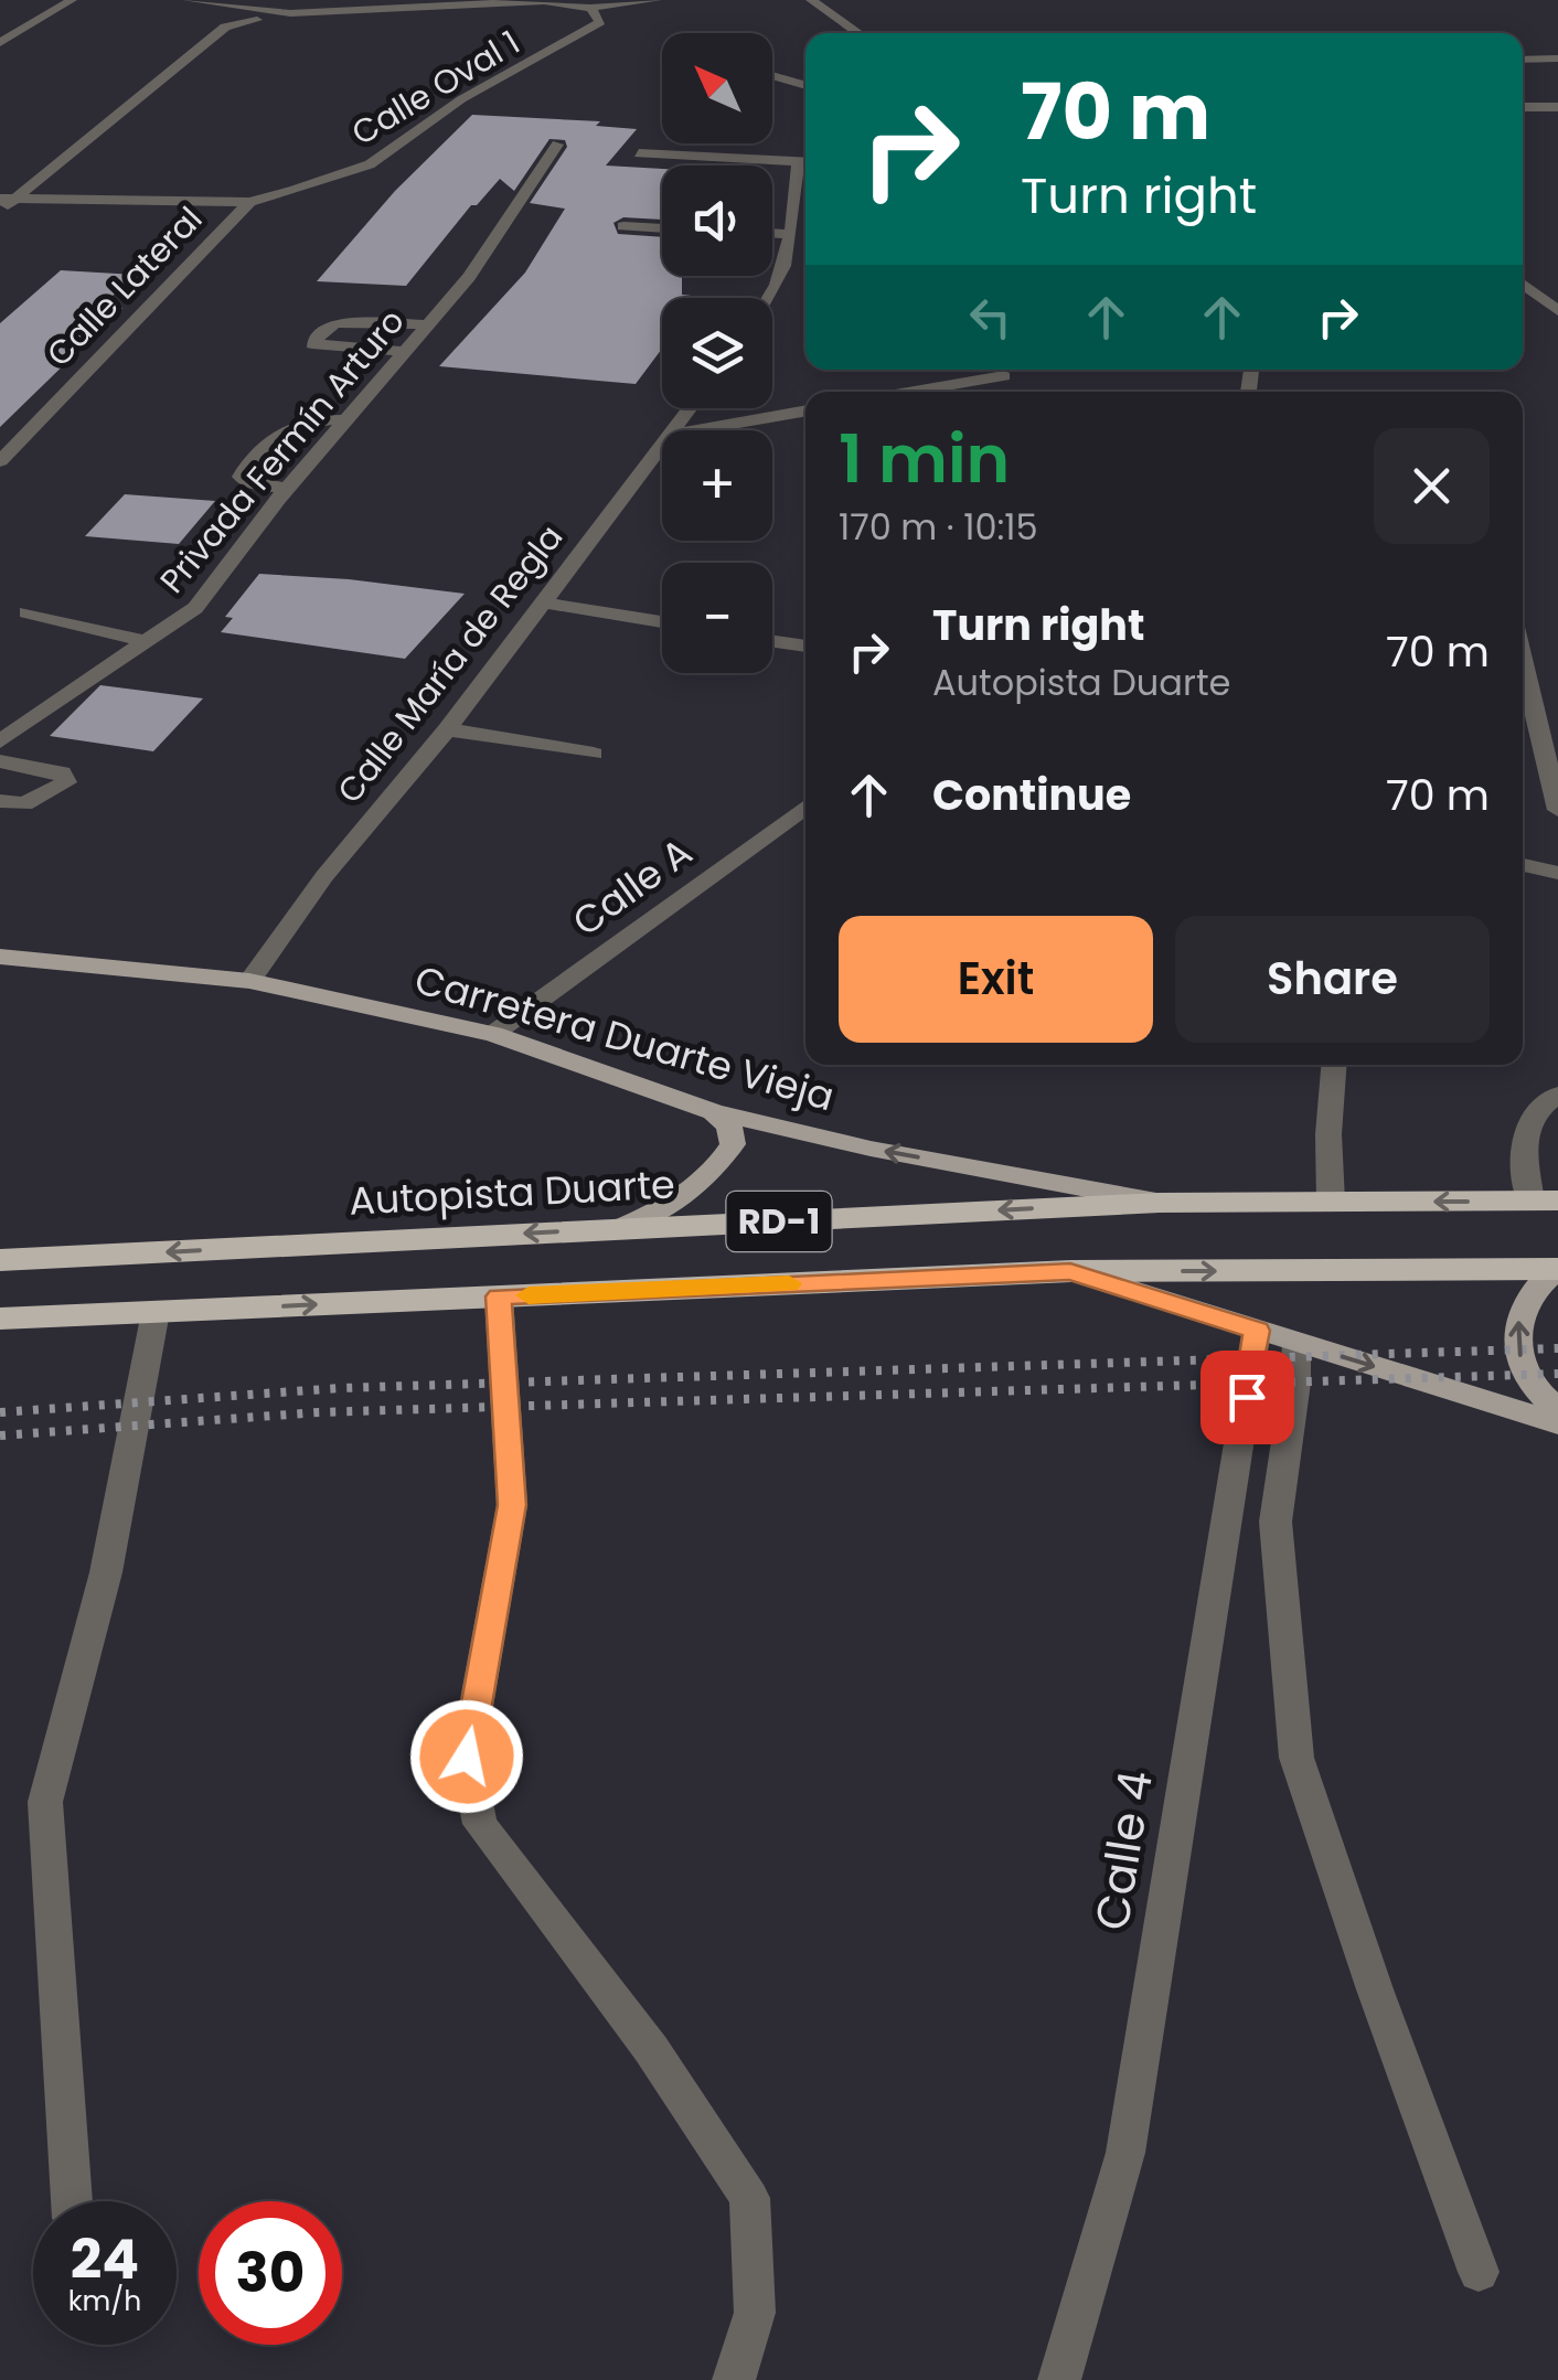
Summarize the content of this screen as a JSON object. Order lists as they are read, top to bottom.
{
  "streets": {
    "highway": ["Autopista Duarte", "RD-1"],
    "main road": ["Carretera Duarte Vieja"],
    "street": [
      "Calle Oval 1",
      "Calle Lateral",
      "Privada Fermín Arturo",
      "Calle María de Regla",
      "Calle A",
      "Calle 4"
    ]
  },
  "crossings": [
    ["Calle Oval 1", "Calle Lateral"],
    ["Calle María de Regla", "Carretera Duarte Vieja"],
    ["Calle A", "Carretera Duarte Vieja"],
    ["Carretera Duarte Vieja", "Autopista Duarte"]
  ],
  "one_way": ["Carretera Duarte Vieja"],
  "north": "top left",
  "page": {
    "map_buttons": ["+", "−"],
    "turn": ["70 m", "Turn right"],
    "heading": ["1 min", "170 m · 10:15"],
    "list": [
      {
        "name": "Turn right",
        "note": "Autopista Duarte",
        "value": "70 m"
      },
      {
        "name": "Continue",
        "value": "70 m"
      }
    ],
    "buttons": ["Exit", "Share"],
    "speed": "24 km/h",
    "limit": "30"
  }
}
